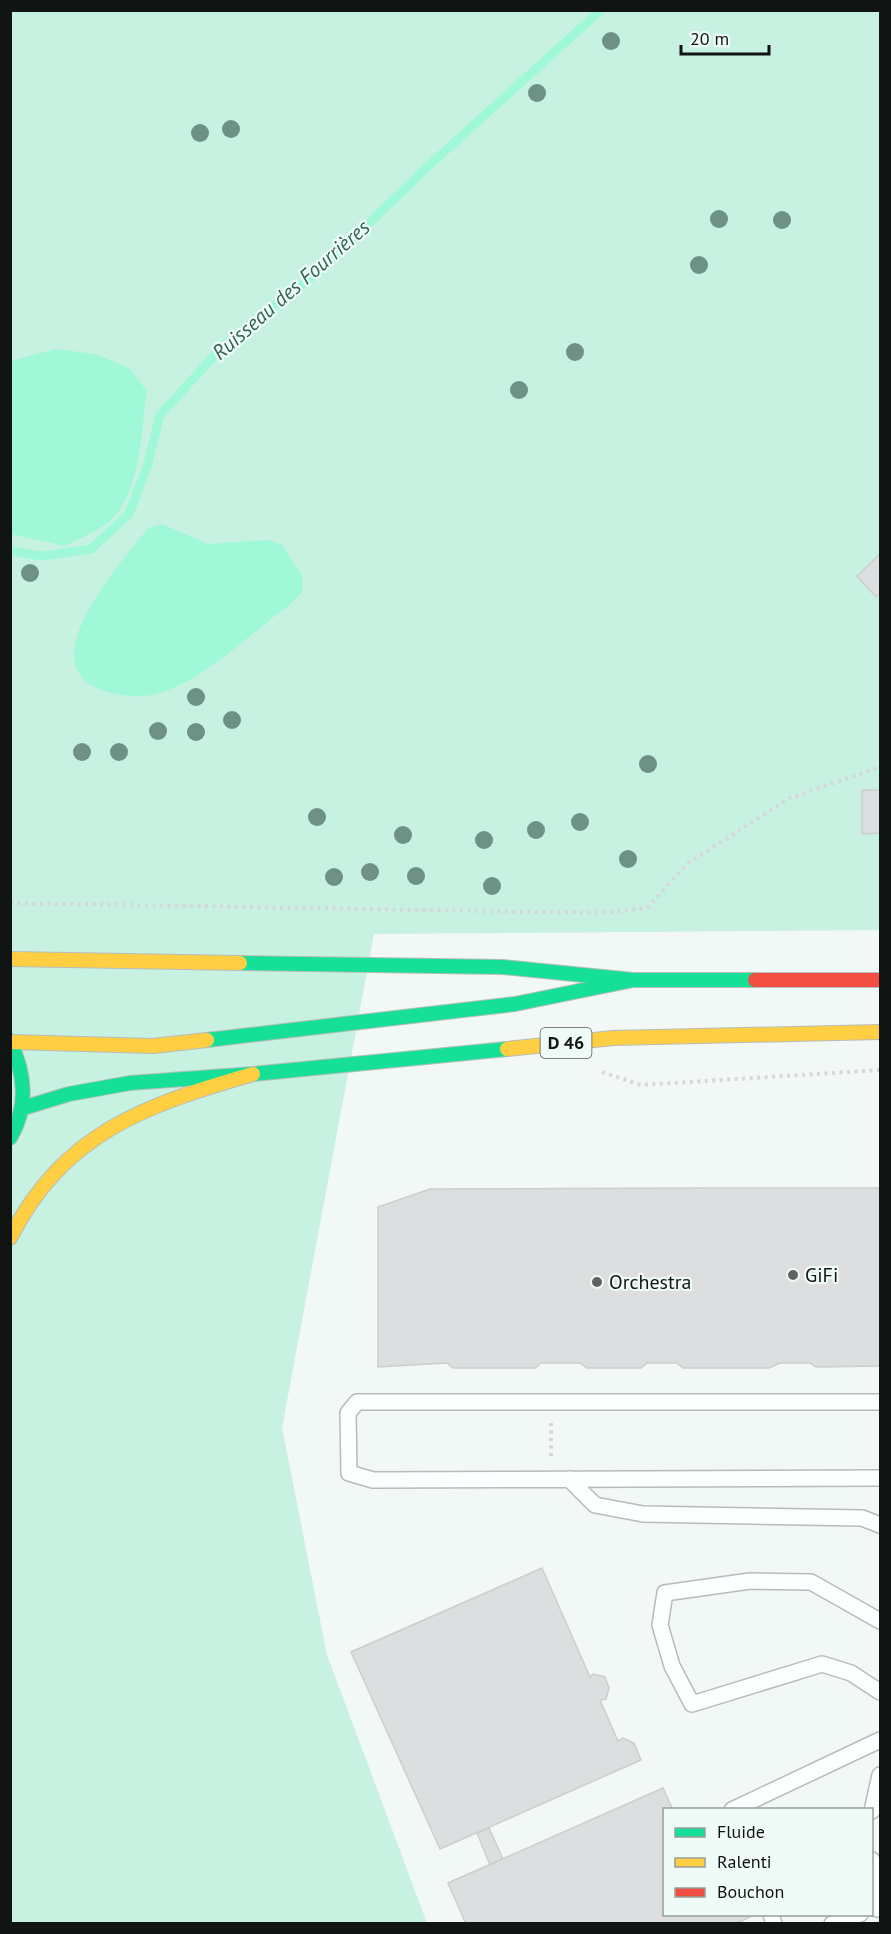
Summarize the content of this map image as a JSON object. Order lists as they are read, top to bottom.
{
  "streets": {
    "main road": ["D 46"]
  },
  "water": ["Ruisseau des Fourrières"],
  "places": ["GiFi", "Orchestra"],
  "legend": ["Fluide", "Ralenti", "Bouchon"],
  "scale_bar": "20 m"
}
